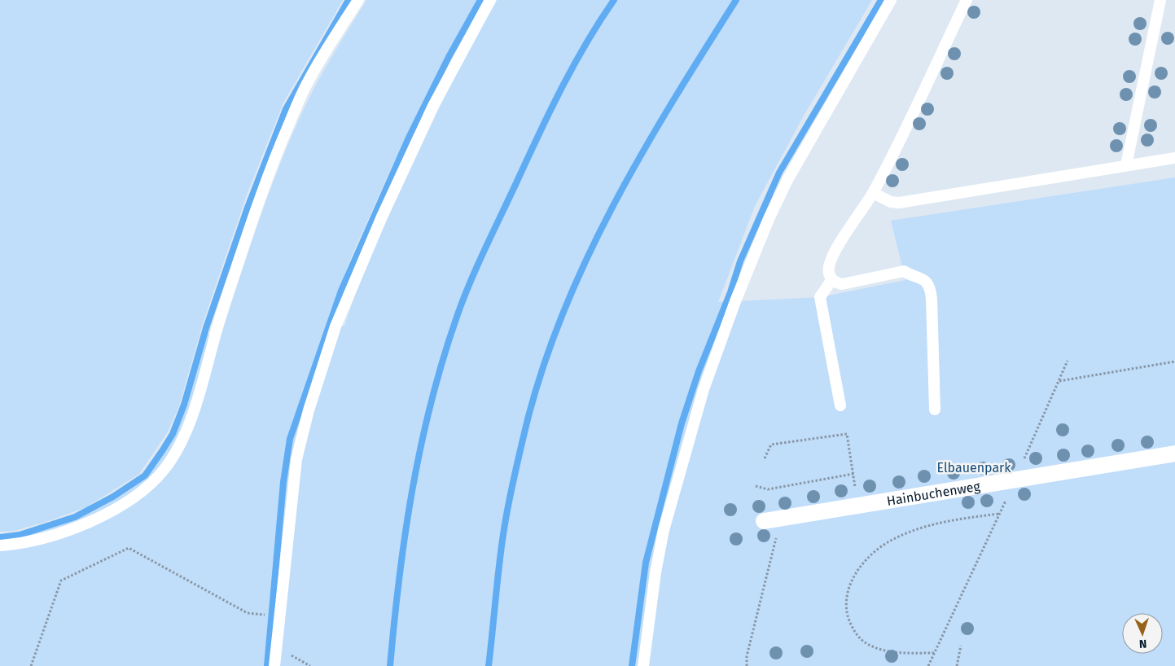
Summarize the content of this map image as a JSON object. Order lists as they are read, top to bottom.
{
  "streets": {
    "street": ["Hainbuchenweg"]
  },
  "parks": ["Elbauenpark"],
  "north": "bottom"
}
